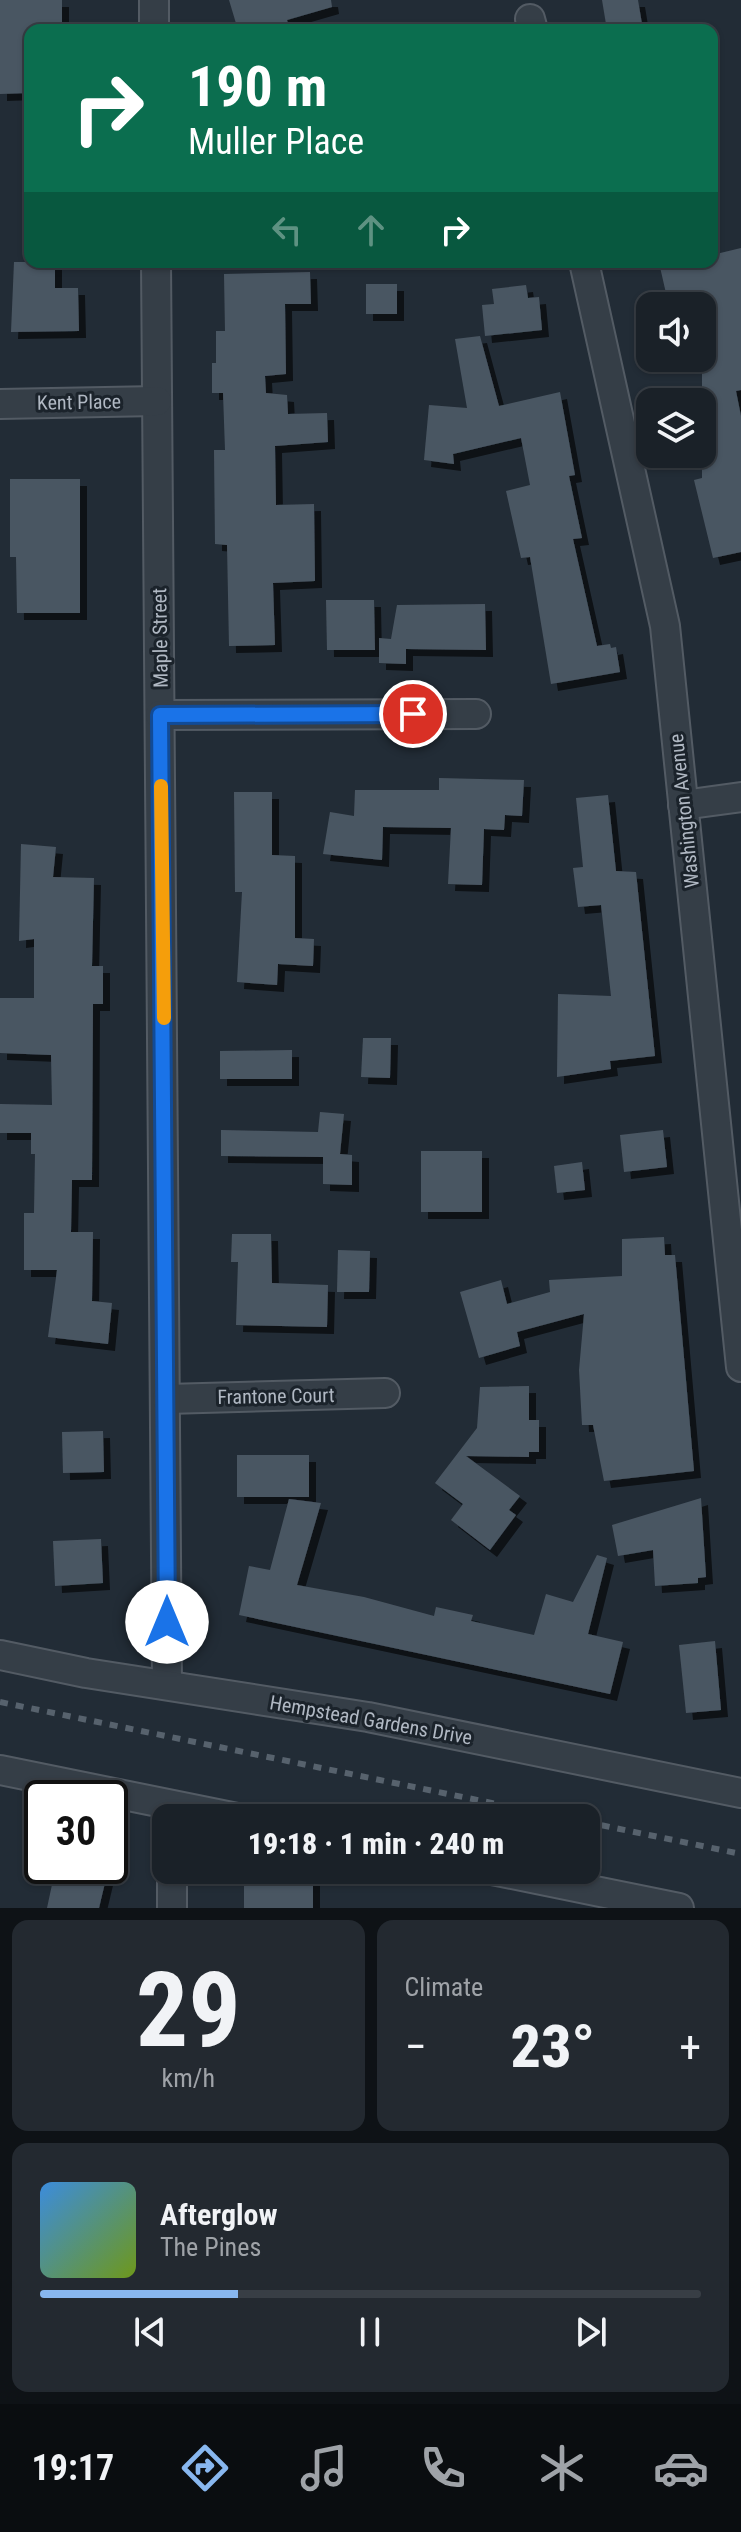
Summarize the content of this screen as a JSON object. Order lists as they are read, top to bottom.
{
  "streets": {
    "street": [
      "Kent Place",
      "Maple Street",
      "Washington Avenue",
      "Frantone Court",
      "Hempstead Gardens Drive"
    ]
  },
  "crossings": [
    ["Kent Place", "Maple Street"],
    ["Maple Street", "Frantone Court"],
    ["Maple Street", "Hempstead Gardens Drive"]
  ],
  "page": {
    "turn": ["190 m", "Muller Place"],
    "limit": "30",
    "trip": "19:18 · 1 min · 240 m",
    "tile": [
      ["29", "km/h"],
      "Climate"
    ],
    "heat": ["−", "23°", "+"],
    "song": ["Afterglow", "The Pines"],
    "tabs": "19:17"
  }
}
